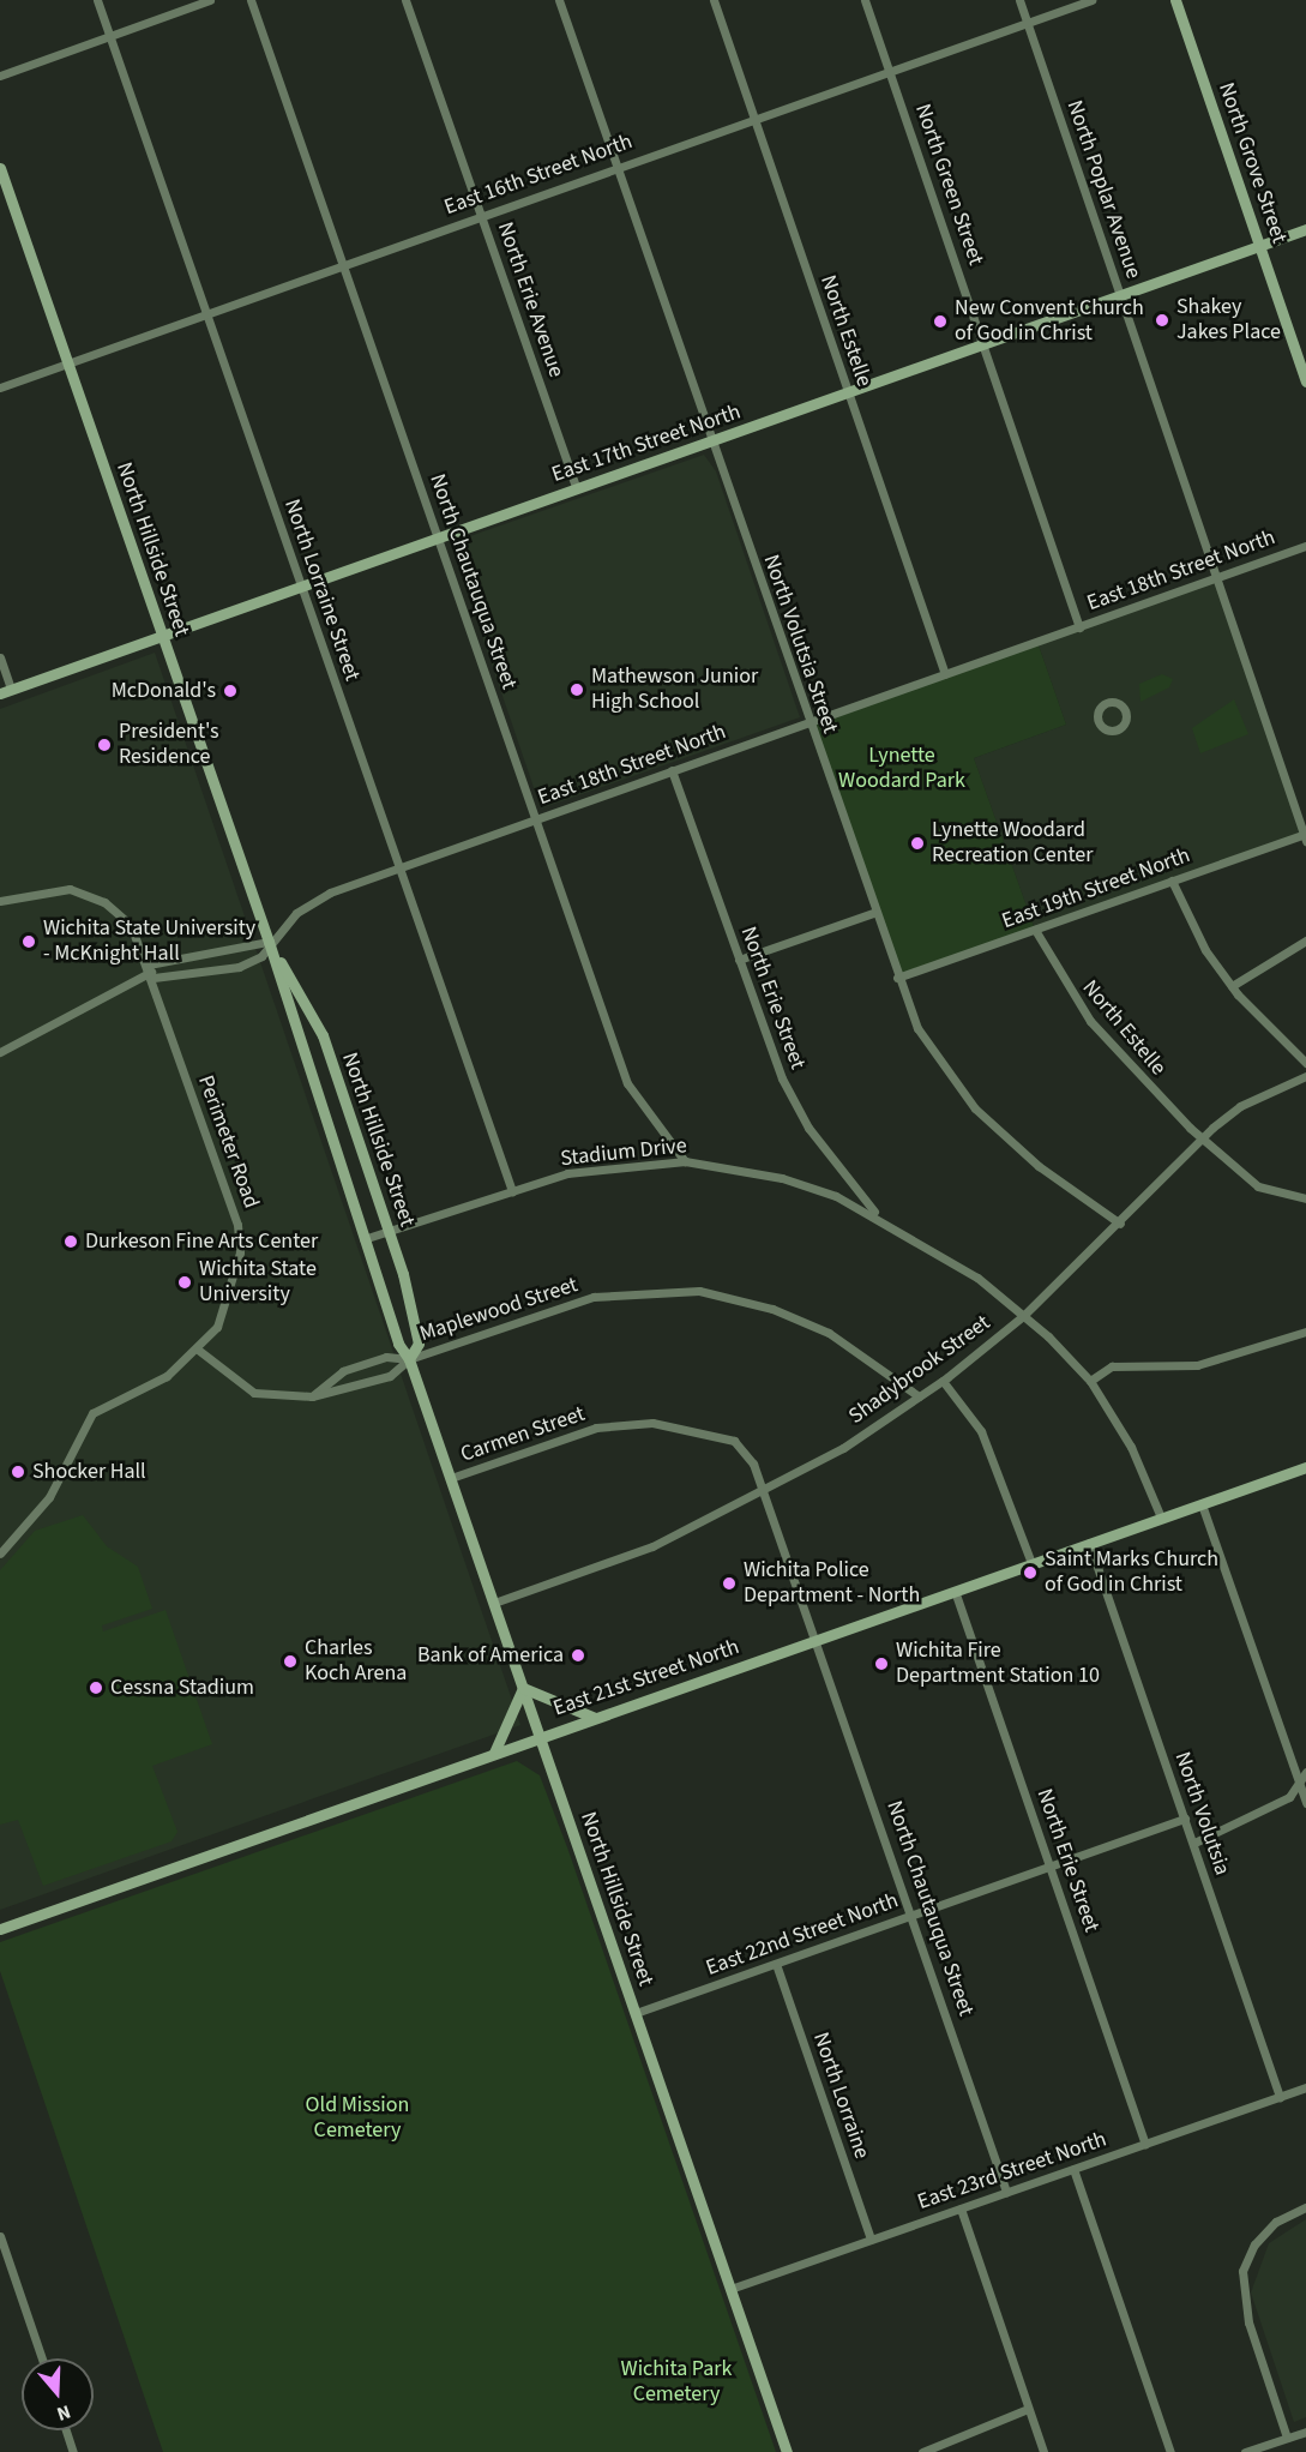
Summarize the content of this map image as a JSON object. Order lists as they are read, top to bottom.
{
  "streets": {
    "main road": [
      "North Grove Street",
      "East 17th Street North",
      "North Hillside Street",
      "East 21st Street North"
    ],
    "street": [
      "East 16th Street North",
      "North Green Street",
      "North Poplar Avenue",
      "North Erie Avenue",
      "North Estelle",
      "East 18th Street North",
      "North Chautauqua Street",
      "North Lorraine Street",
      "North Volutsia Street",
      "East 19th Street North",
      "North Erie Street",
      "Perimeter Road",
      "Stadium Drive",
      "Maplewood Street",
      "Shadybrook Street",
      "Carmen Street",
      "North Volutsia",
      "East 22nd Street North",
      "North Lorraine",
      "East 23rd Street North"
    ]
  },
  "crossings": [
    ["North Grove Street", "East 17th Street North"],
    ["East 16th Street North", "North Green Street"],
    ["East 16th Street North", "North Poplar Avenue"],
    ["East 16th Street North", "North Erie Avenue"],
    ["East 16th Street North", "North Estelle"],
    ["East 16th Street North", "North Hillside Street"],
    ["East 16th Street North", "North Chautauqua Street"],
    ["East 16th Street North", "North Lorraine Street"],
    ["East 16th Street North", "North Volutsia Street"],
    ["North Green Street", "East 17th Street North"],
    ["North Green Street", "East 18th Street North"],
    ["North Poplar Avenue", "East 17th Street North"],
    ["North Poplar Avenue", "East 18th Street North"],
    ["North Poplar Avenue", "East 19th Street North"],
    ["North Erie Avenue", "East 17th Street North"],
    ["North Estelle", "East 17th Street North"],
    ["North Estelle", "East 18th Street North"],
    ["North Estelle", "East 19th Street North"],
    ["North Estelle", "Shadybrook Street"],
    ["East 17th Street North", "North Hillside Street"],
    ["East 17th Street North", "North Chautauqua Street"],
    ["East 17th Street North", "North Lorraine Street"],
    ["East 17th Street North", "North Volutsia Street"],
    ["North Hillside Street", "East 18th Street North"],
    ["North Hillside Street", "Stadium Drive"],
    ["North Hillside Street", "Maplewood Street"],
    ["North Hillside Street", "Shadybrook Street"],
    ["North Hillside Street", "Carmen Street"],
    ["North Hillside Street", "East 21st Street North"],
    ["North Hillside Street", "East 22nd Street North"],
    ["North Hillside Street", "East 23rd Street North"],
    ["East 18th Street North", "North Chautauqua Street"],
    ["East 18th Street North", "North Lorraine Street"],
    ["East 18th Street North", "North Volutsia Street"],
    ["East 18th Street North", "North Erie Street"],
    ["East 18th Street North", "Perimeter Road"],
    ["North Chautauqua Street", "Stadium Drive"],
    ["North Chautauqua Street", "Carmen Street"],
    ["North Chautauqua Street", "East 21st Street North"],
    ["North Chautauqua Street", "East 22nd Street North"],
    ["North Chautauqua Street", "East 23rd Street North"],
    ["North Lorraine Street", "Stadium Drive"],
    ["North Volutsia Street", "East 19th Street North"],
    ["North Volutsia Street", "Shadybrook Street"],
    ["North Erie Street", "Stadium Drive"],
    ["North Erie Street", "East 21st Street North"],
    ["North Erie Street", "East 22nd Street North"],
    ["North Erie Street", "East 23rd Street North"],
    ["Stadium Drive", "Shadybrook Street"],
    ["Maplewood Street", "Shadybrook Street"],
    ["Shadybrook Street", "Carmen Street"],
    ["Carmen Street", "East 21st Street North"],
    ["East 21st Street North", "North Volutsia"],
    ["North Volutsia", "East 22nd Street North"],
    ["North Volutsia", "East 23rd Street North"],
    ["East 22nd Street North", "North Lorraine"],
    ["North Lorraine", "East 23rd Street North"]
  ],
  "parks": ["Lynette Woodard Park", "Old Mission Cemetery", "Wichita Park Cemetery"],
  "places": [
    "Shakey Jakes Place",
    "New Convent Church of God in Christ",
    "Mathewson Junior High School",
    "McDonald's",
    "President's Residence",
    "Lynette Woodard Recreation Center",
    "Wichita State University - McKnight Hall",
    "Durkeson Fine Arts Center",
    "Wichita State University",
    "Shocker Hall",
    "Saint Marks Church of God in Christ",
    "Wichita Police Department - North",
    "Bank of America",
    "Charles Koch Arena",
    "Wichita Fire Department Station 10",
    "Cessna Stadium"
  ],
  "north": "bottom"
}
